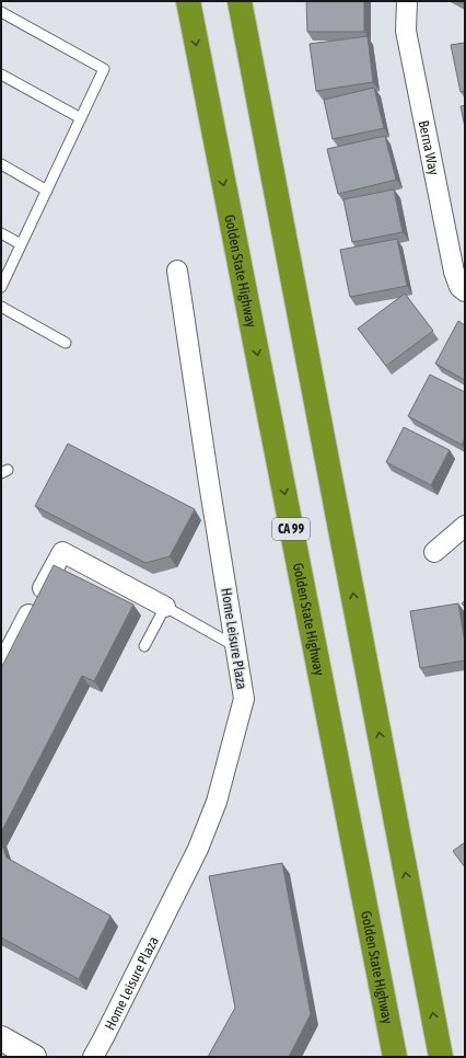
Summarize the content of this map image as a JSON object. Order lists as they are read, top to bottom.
{
  "streets": {
    "highway": ["Golden State Highway", "CA 99"],
    "street": ["Berna Way", "Home Leisure Plaza"]
  }
}
